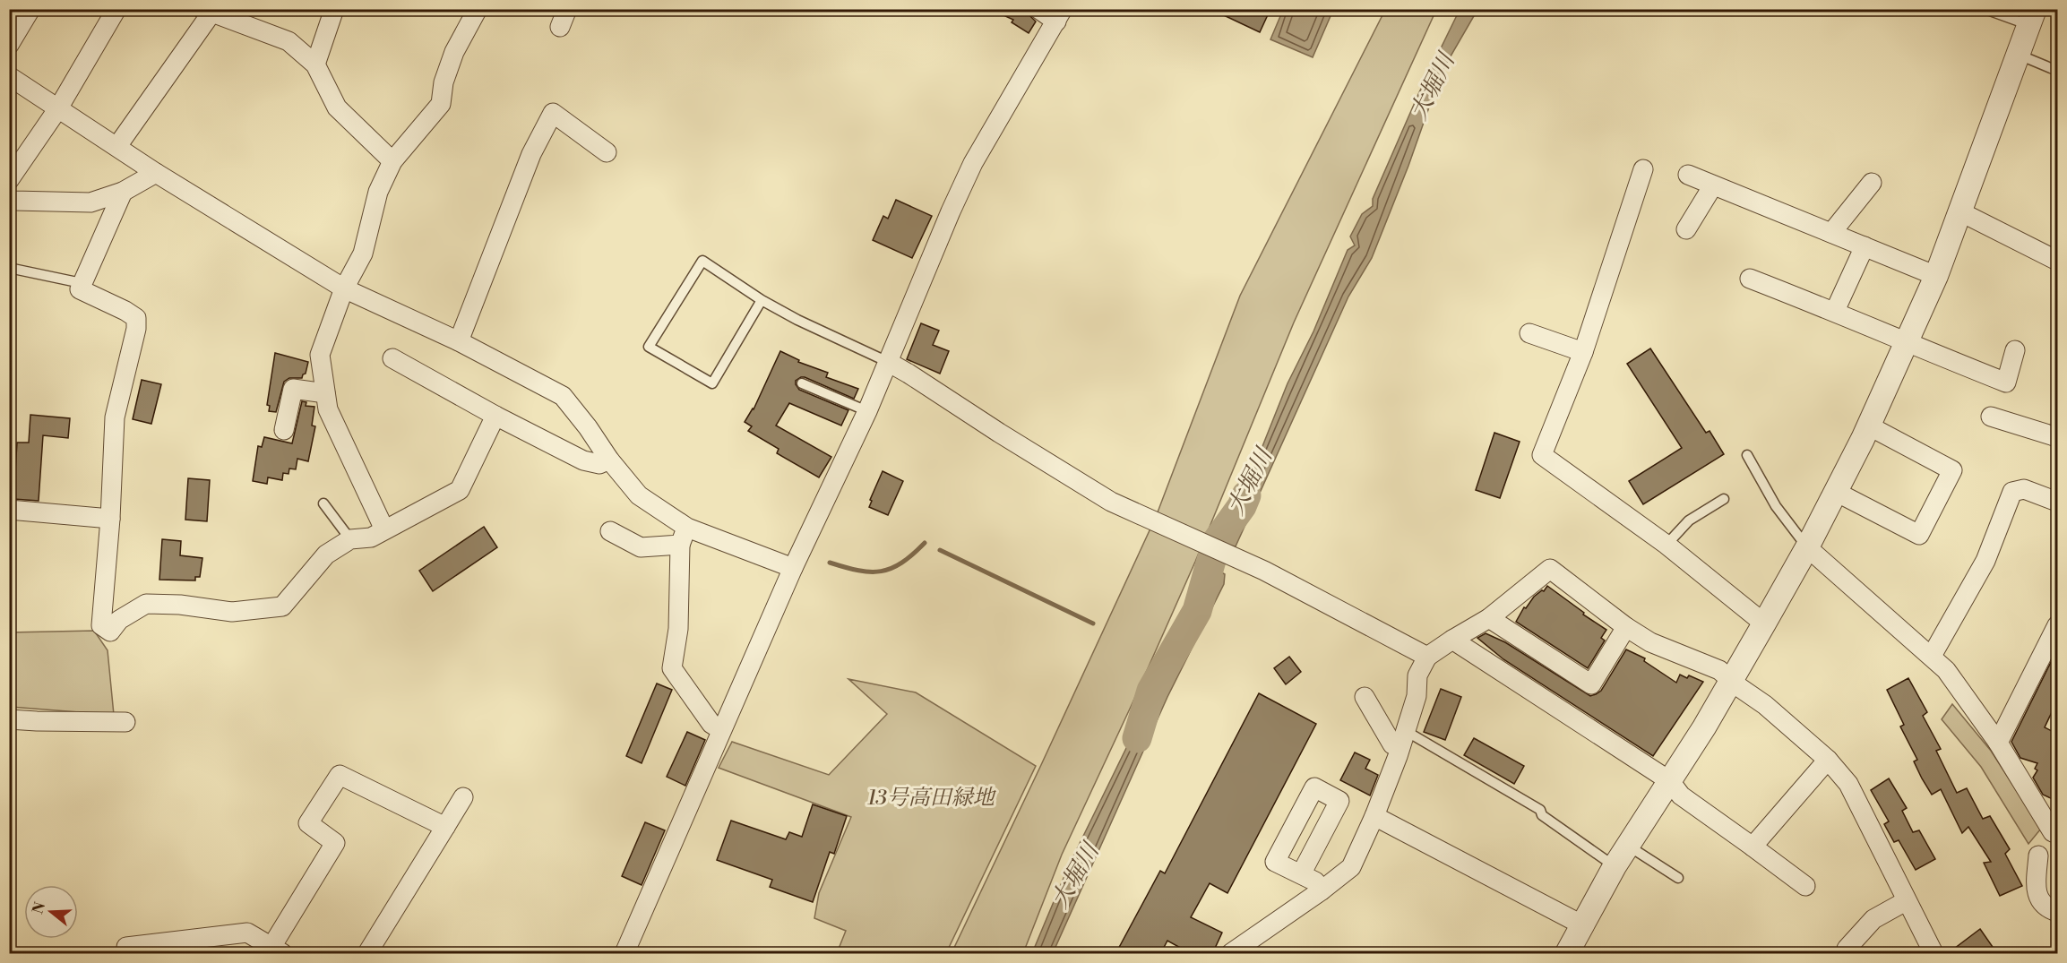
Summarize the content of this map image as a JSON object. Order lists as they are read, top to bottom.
{
  "water": ["大堀川"],
  "parks": ["13号高田緑地"],
  "north": "left"
}
